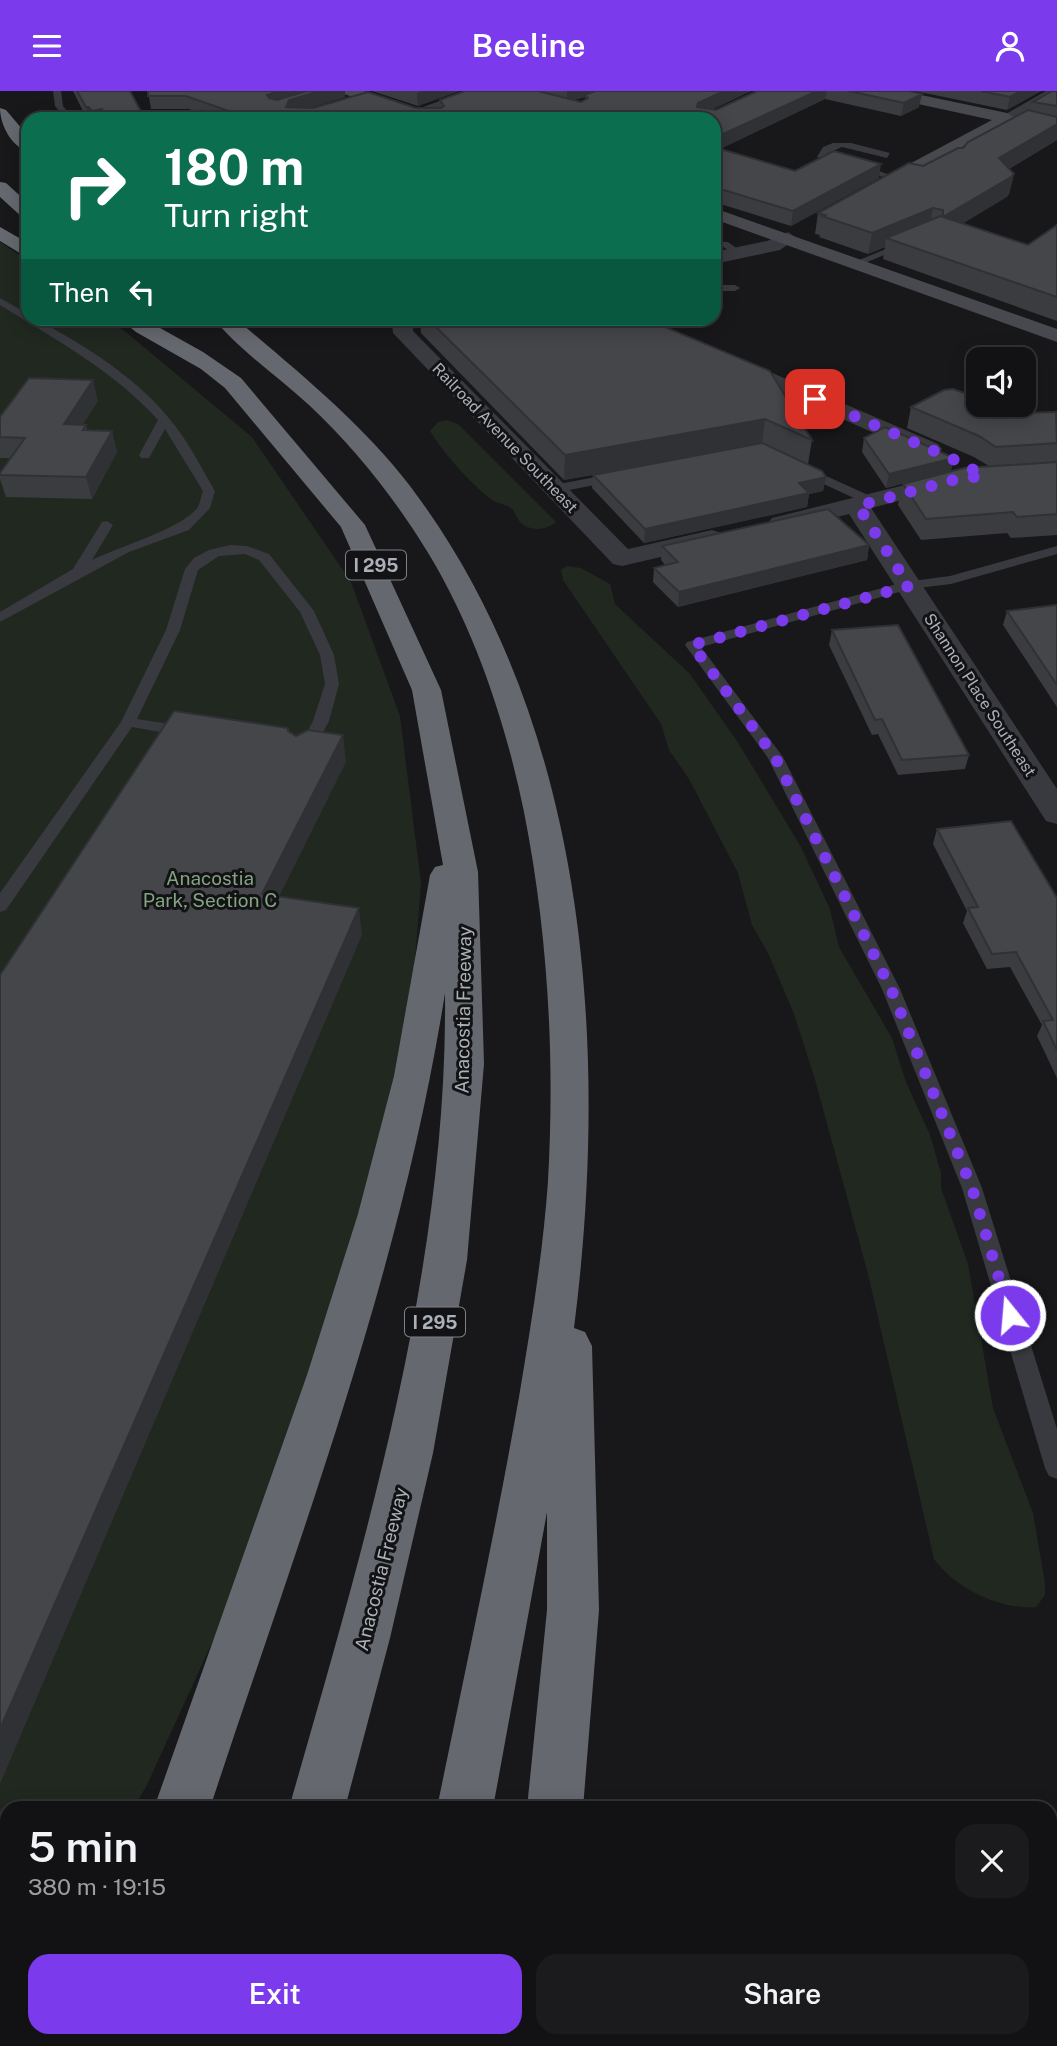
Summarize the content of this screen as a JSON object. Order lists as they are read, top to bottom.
{
  "streets": {
    "highway": ["I 295", "Anacostia Freeway"],
    "street": ["Railroad Avenue Southeast", "Shannon Place Southeast"]
  },
  "crossings": [
    ["Railroad Avenue Southeast", "Shannon Place Southeast"]
  ],
  "parks": ["Anacostia Park, Section C"],
  "page": {
    "header": "Beeline",
    "turn": ["180 m", "Turn right"],
    "then": "Then",
    "heading": ["5 min", "380 m · 19:15"],
    "buttons": ["Exit", "Share"]
  }
}
